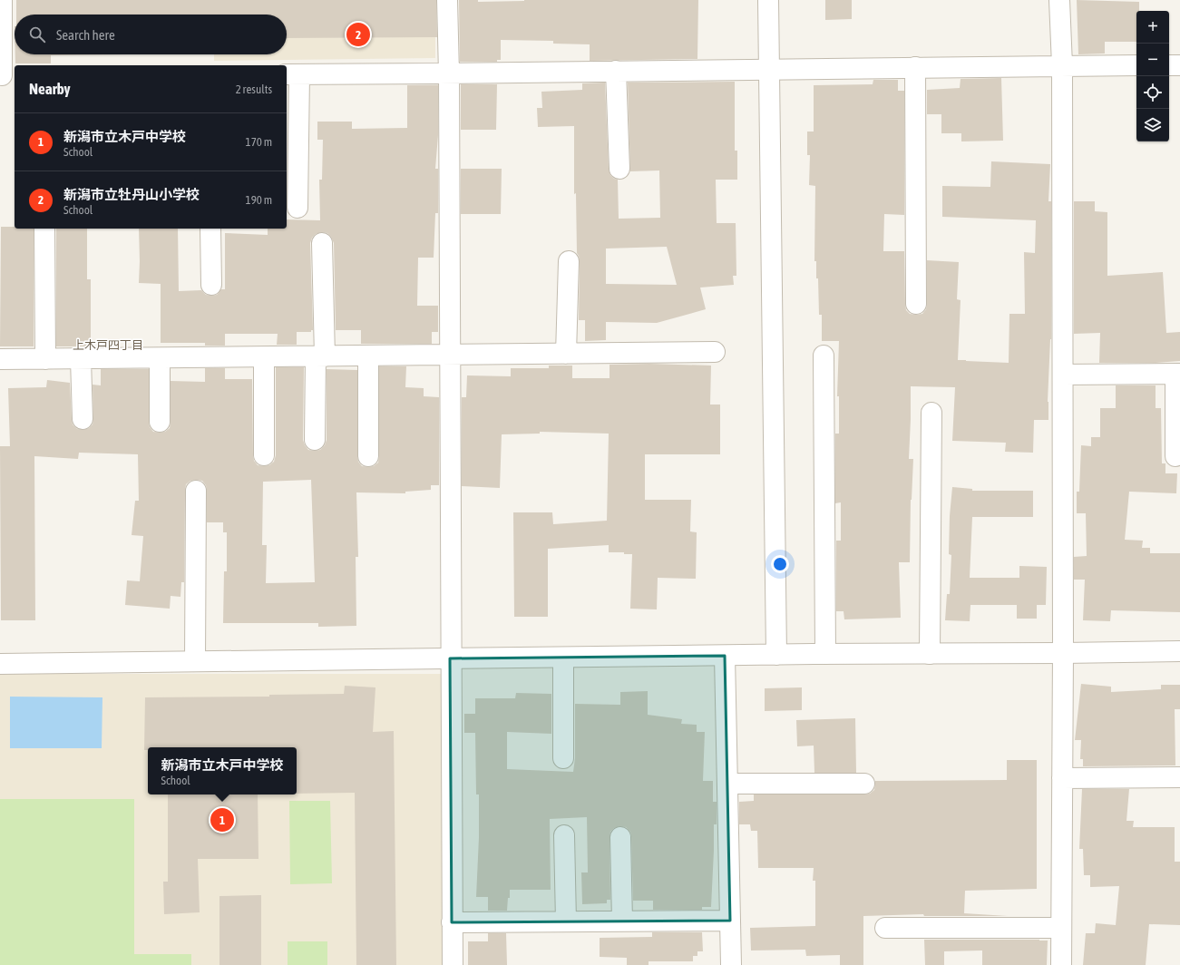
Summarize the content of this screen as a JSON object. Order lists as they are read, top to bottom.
{
  "districts": ["上木戸四丁目"],
  "page": {
    "map_buttons": ["+", "−"],
    "search": "Search here",
    "pins": ["2", "1"],
    "heading": ["Nearby", "2 results"],
    "list": [
      {
        "mark": "1",
        "name": "新潟市立木戸中学校",
        "note": "School",
        "value": "170 m"
      },
      {
        "mark": "2",
        "name": "新潟市立牡丹山小学校",
        "note": "School",
        "value": "190 m"
      }
    ],
    "popup": ["新潟市立木戸中学校", "School"]
  }
}
